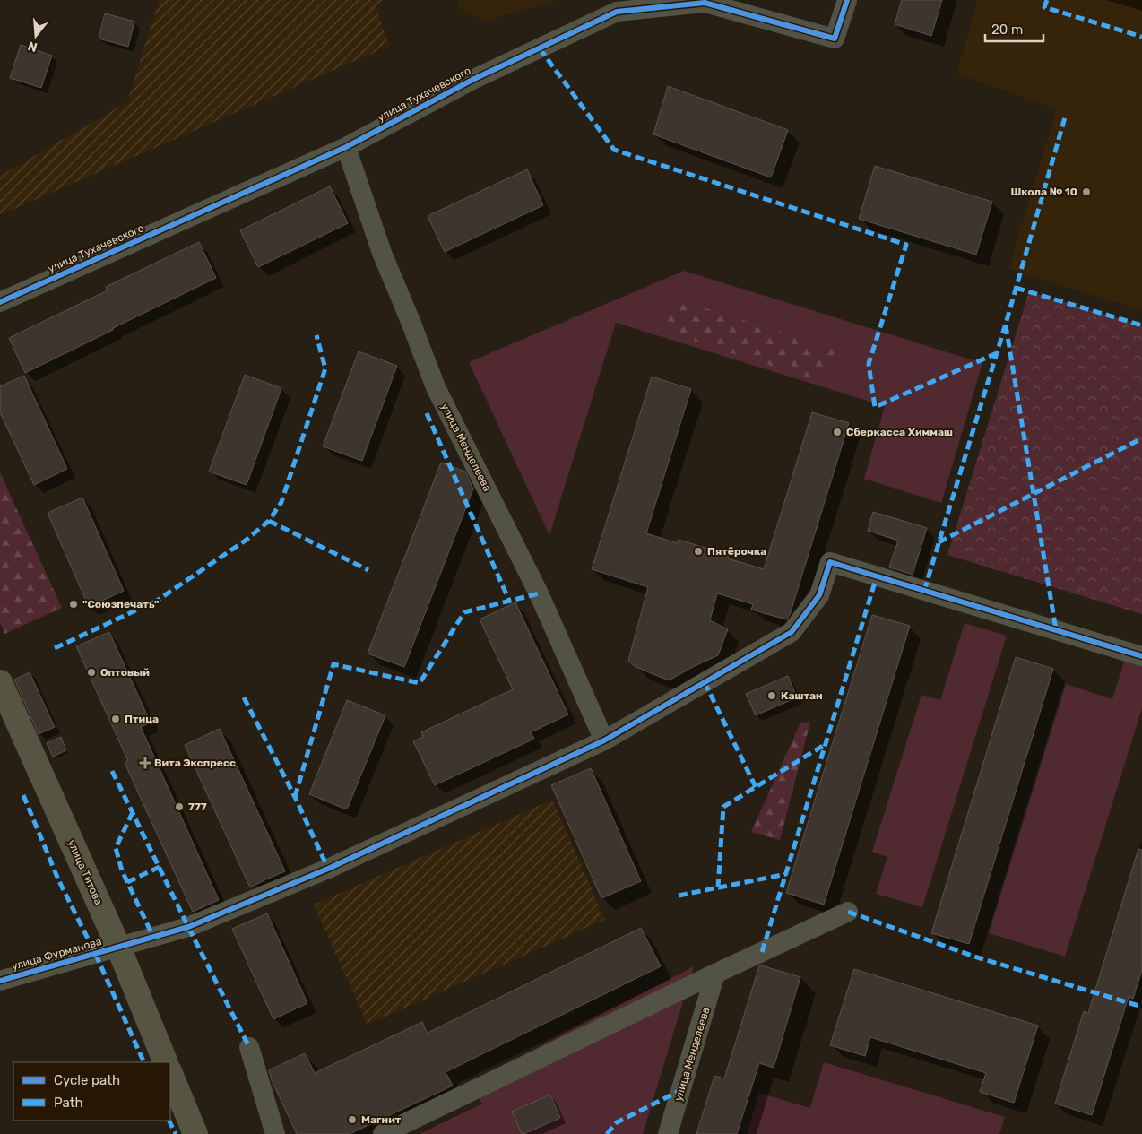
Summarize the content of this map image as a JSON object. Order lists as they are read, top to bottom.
{
  "streets": {
    "street": [
      "улица Тухачевского",
      "улица Менделеева",
      "улица Титова",
      "улица Фурманова"
    ]
  },
  "crossings": [
    ["улица Тухачевского", "улица Менделеева"],
    ["улица Менделеева", "улица Фурманова"],
    ["улица Титова", "улица Фурманова"]
  ],
  "places": {
    "other": [
      "Школа № 10",
      "Сберкасса Химмаш",
      "Пятёрочка",
      "\"Союзпечать\"",
      "Оптовый",
      "Каштан",
      "Птица",
      "777",
      "Магнит"
    ],
    "health": ["Вита Экспресс"]
  },
  "legend": ["Cycle path", "Path"],
  "scale_bar": "20 m",
  "north": "bottom"
}
